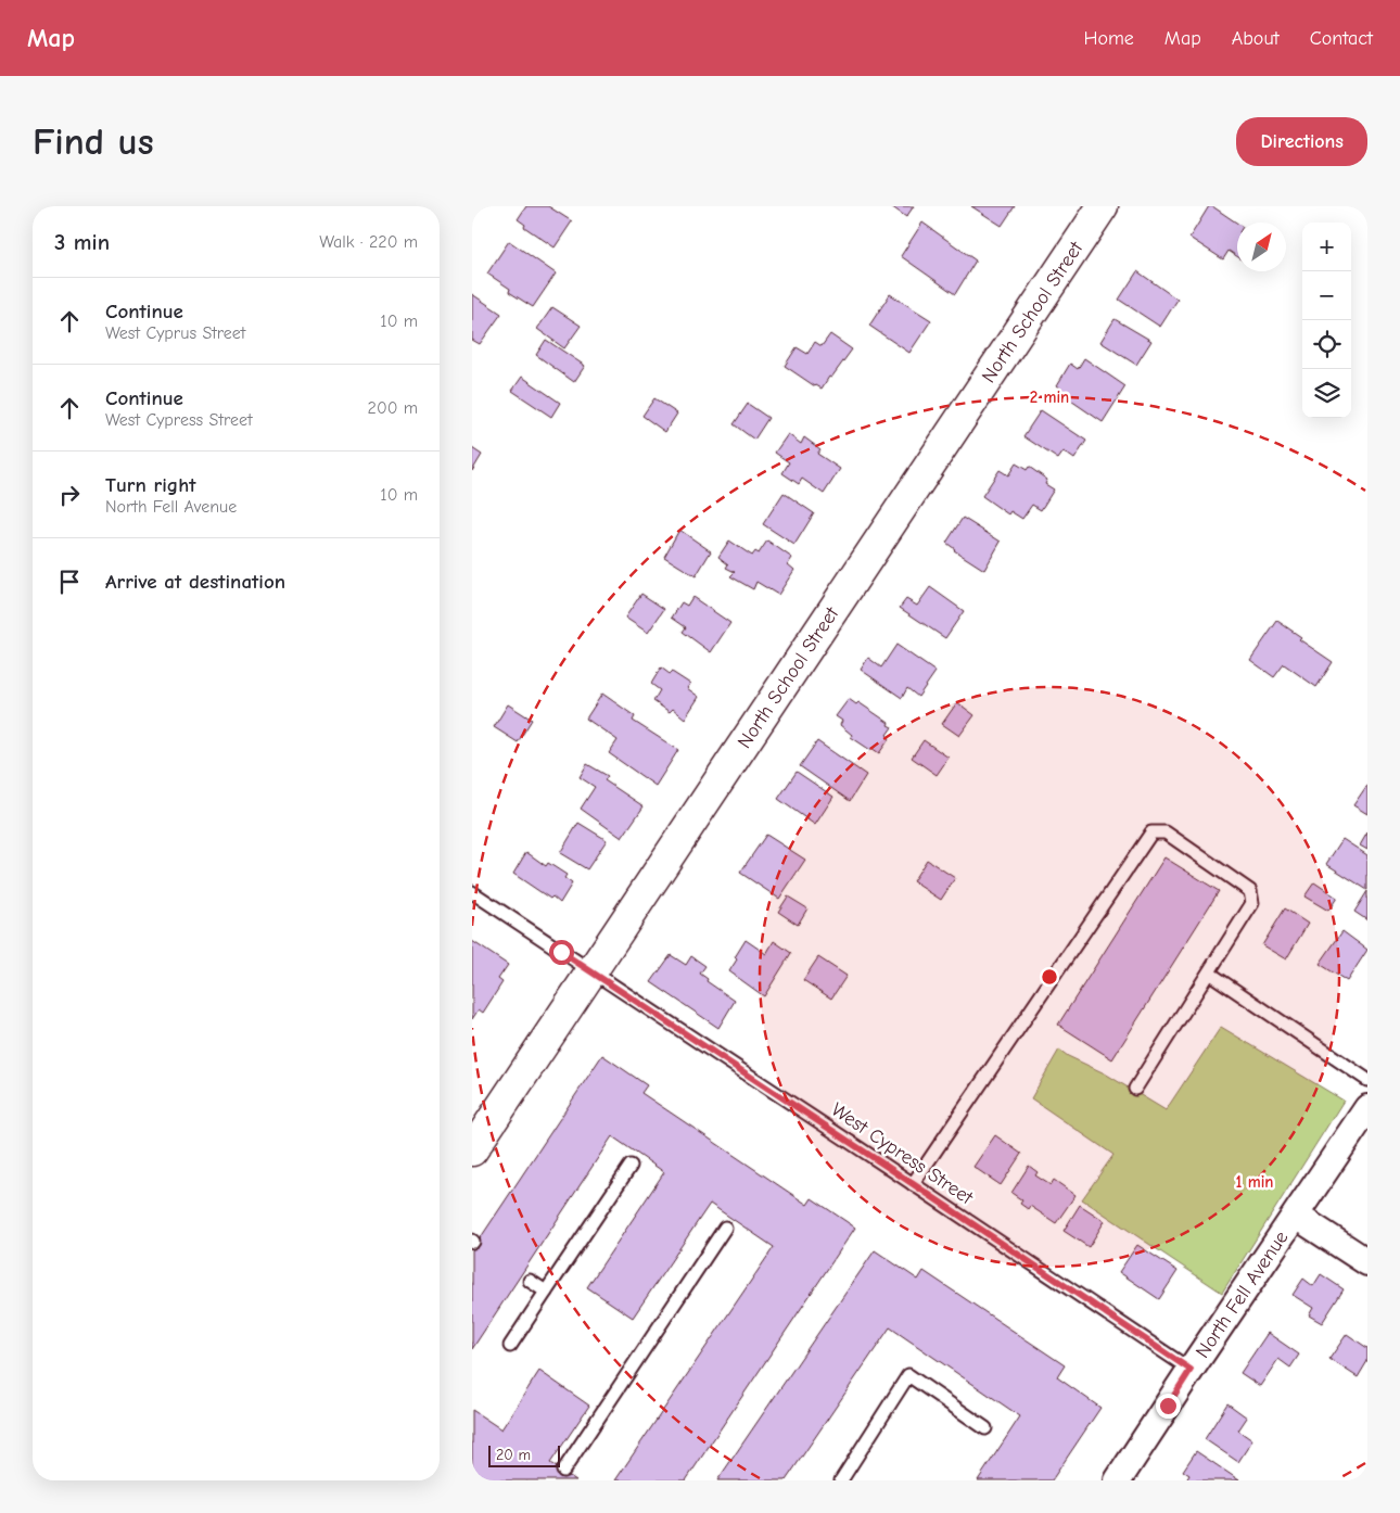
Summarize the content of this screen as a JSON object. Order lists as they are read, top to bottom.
{
  "streets": {
    "street": ["North School Street", "North Fell Avenue"],
    "lane": ["West Cypress Street"]
  },
  "crossings": [
    ["North School Street", "West Cypress Street"],
    ["West Cypress Street", "North Fell Avenue"]
  ],
  "scale_bar": "20 m",
  "north": "top right",
  "page": {
    "header": "Map",
    "nav": [
      "Home",
      "Map",
      "About",
      "Contact"
    ],
    "buttons": "Directions",
    "title": "Find us",
    "heading": ["3 min", "Walk · 220 m"],
    "map_buttons": ["+", "−"],
    "list": [
      ["Continue", "West Cyprus Street", "10 m"],
      ["Continue", "West Cypress Street", "200 m"],
      ["Turn right", "North Fell Avenue", "10 m"],
      "Arrive at destination"
    ],
    "scale": "20 m"
  },
  "rings": ["2 min", "1 min"]
}
